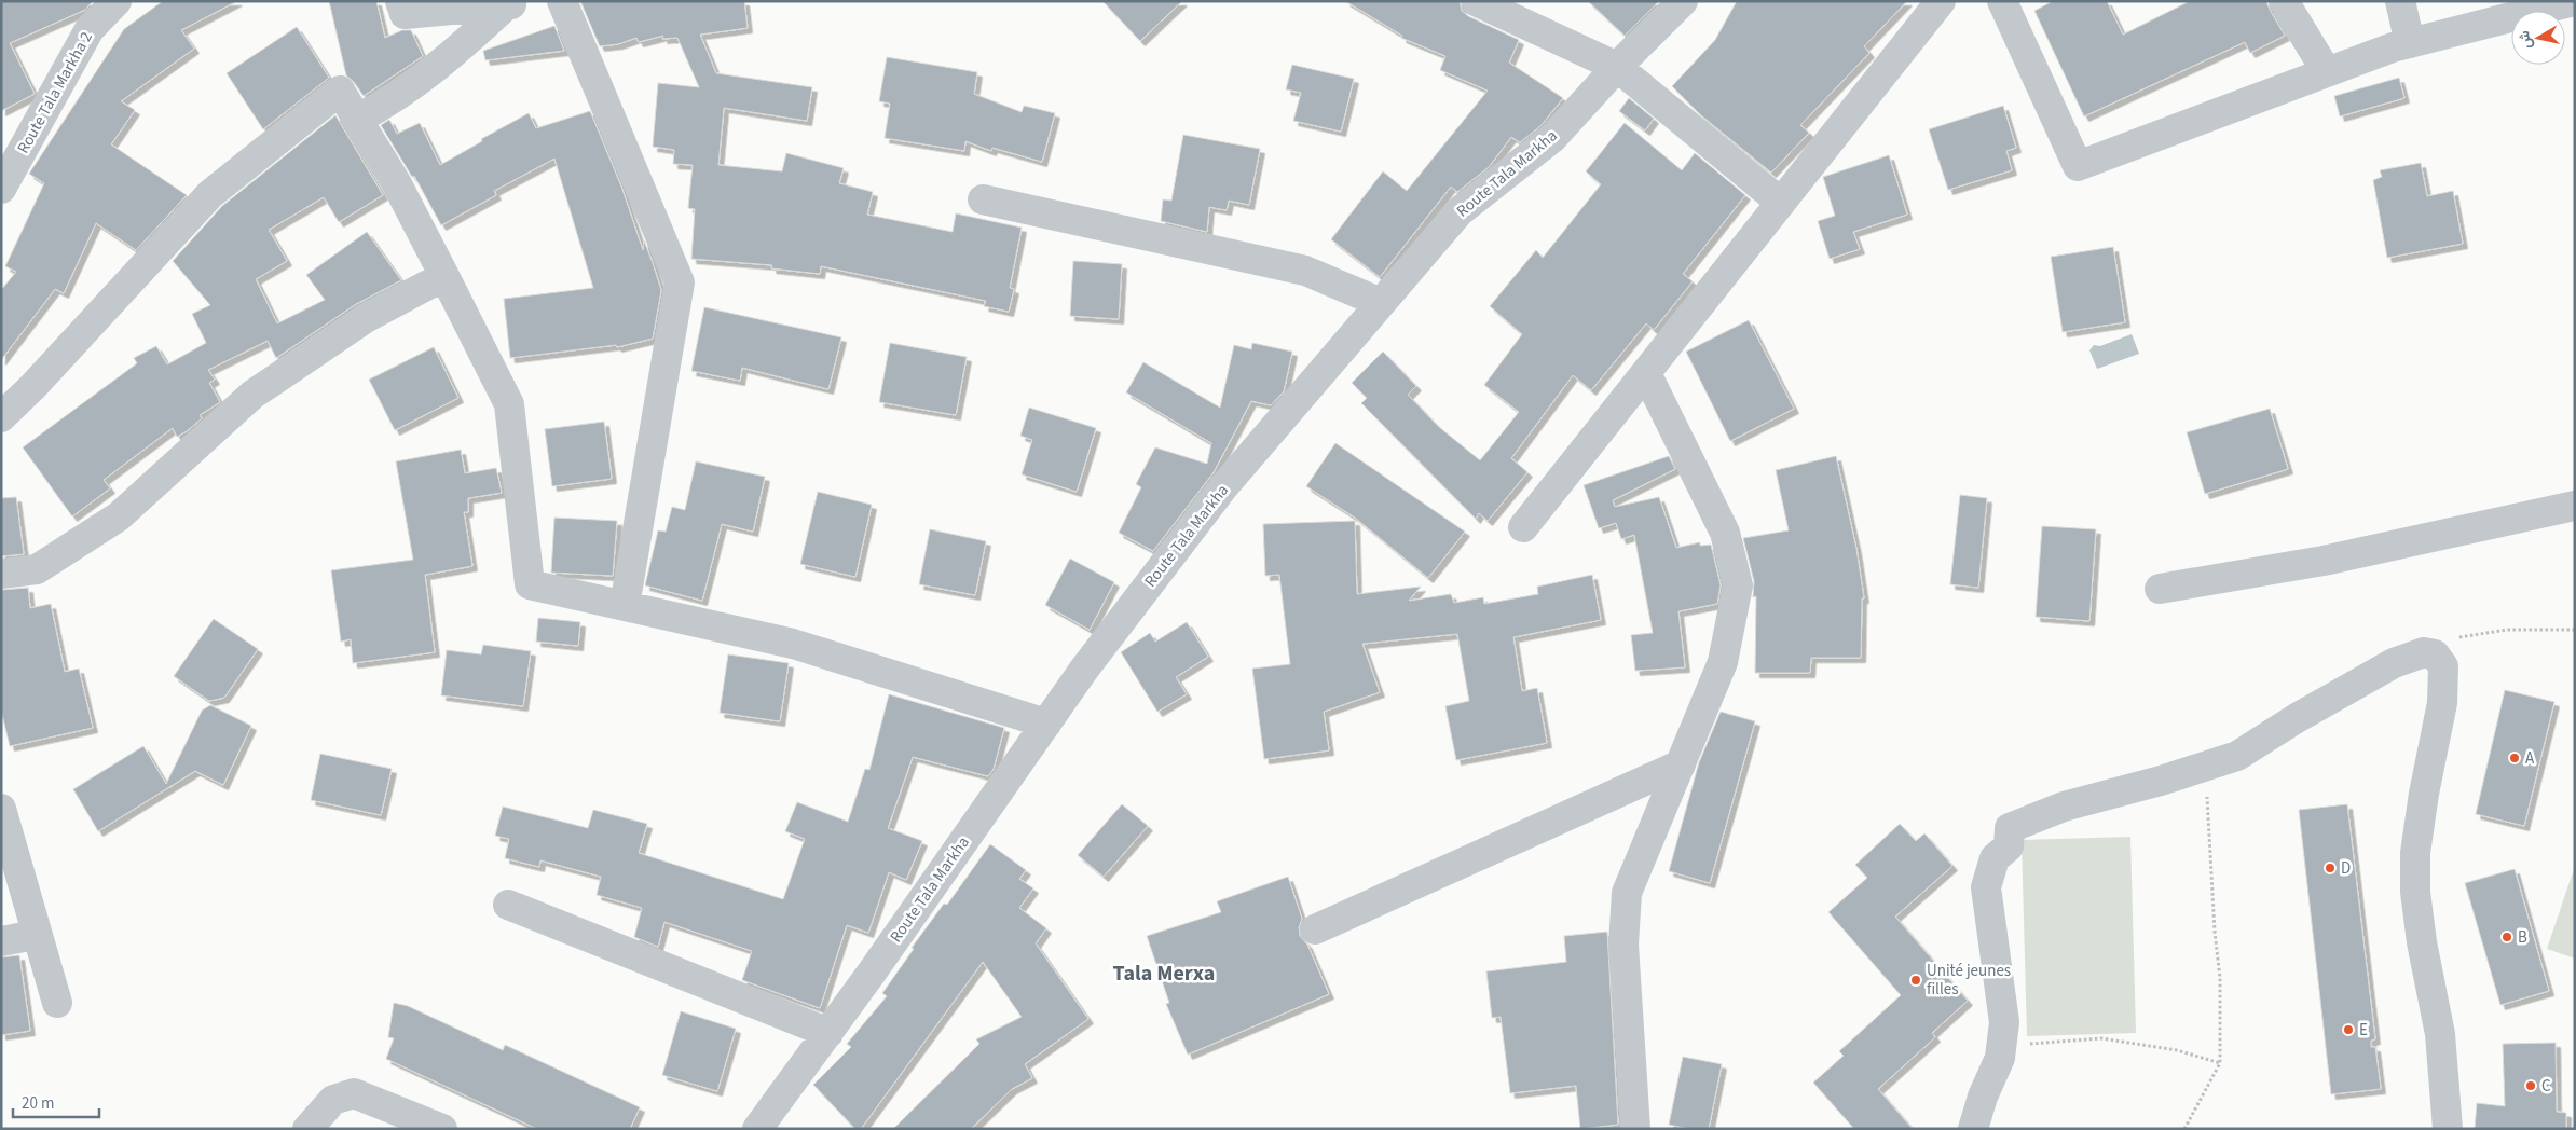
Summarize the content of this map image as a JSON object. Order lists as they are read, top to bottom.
{
  "streets": {
    "street": ["Route Tala Markha 2", "Route Tala Markha"]
  },
  "districts": ["Tala Merxa"],
  "places": [
    "A",
    "D",
    "B",
    "Unité jeunes filles",
    "E",
    "C"
  ],
  "scale_bar": "20 m",
  "north": "left"
}
